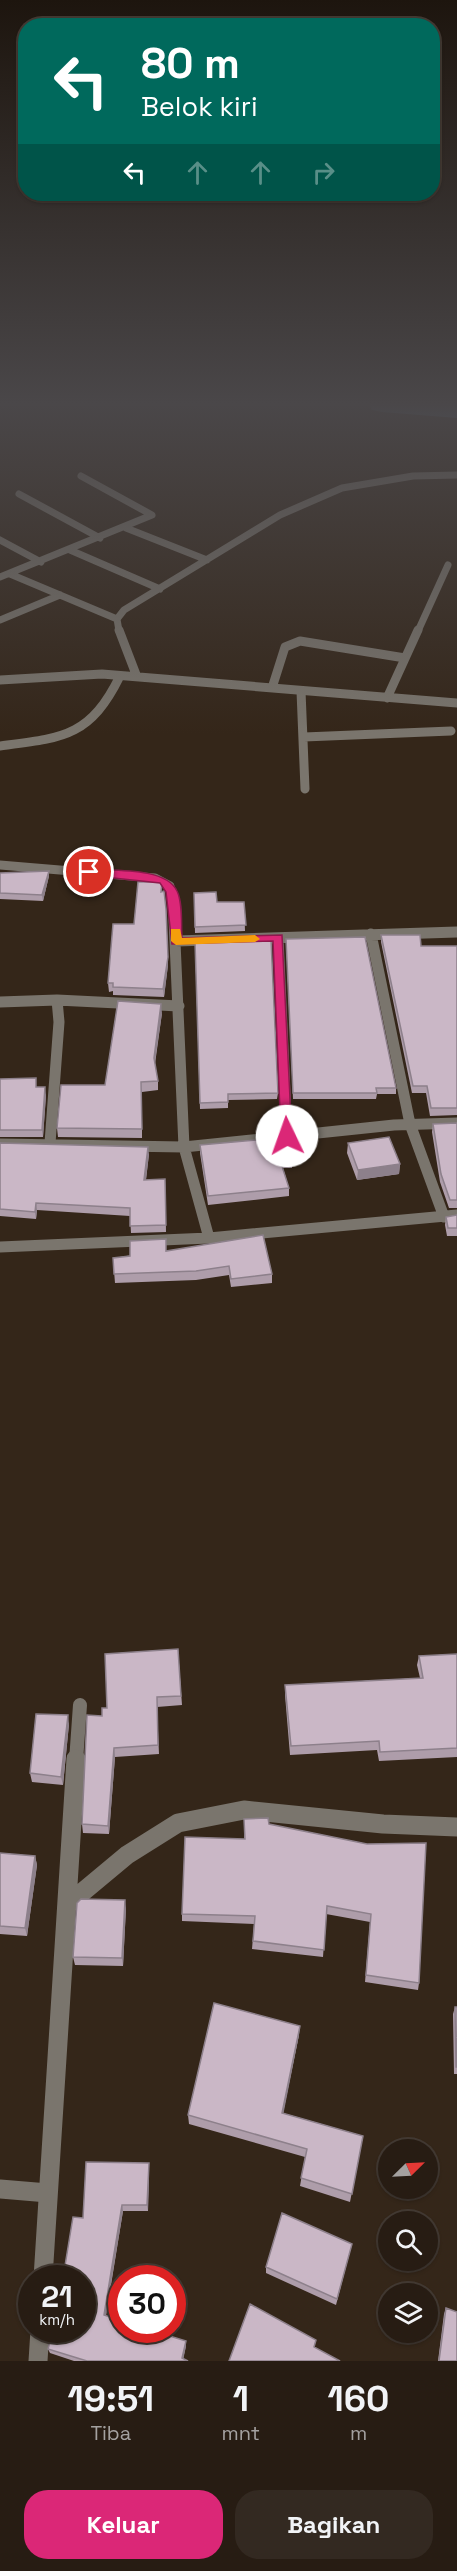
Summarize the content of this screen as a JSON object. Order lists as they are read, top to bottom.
{
  "north": "top right",
  "page": {
    "turn": ["80 m", "Belok kiri"],
    "speed": "21 km/h",
    "limit": "30",
    "eta": [
      "19:51",
      "Tiba",
      "1",
      "mnt",
      "160",
      "m"
    ],
    "buttons": ["Keluar", "Bagikan"]
  }
}
